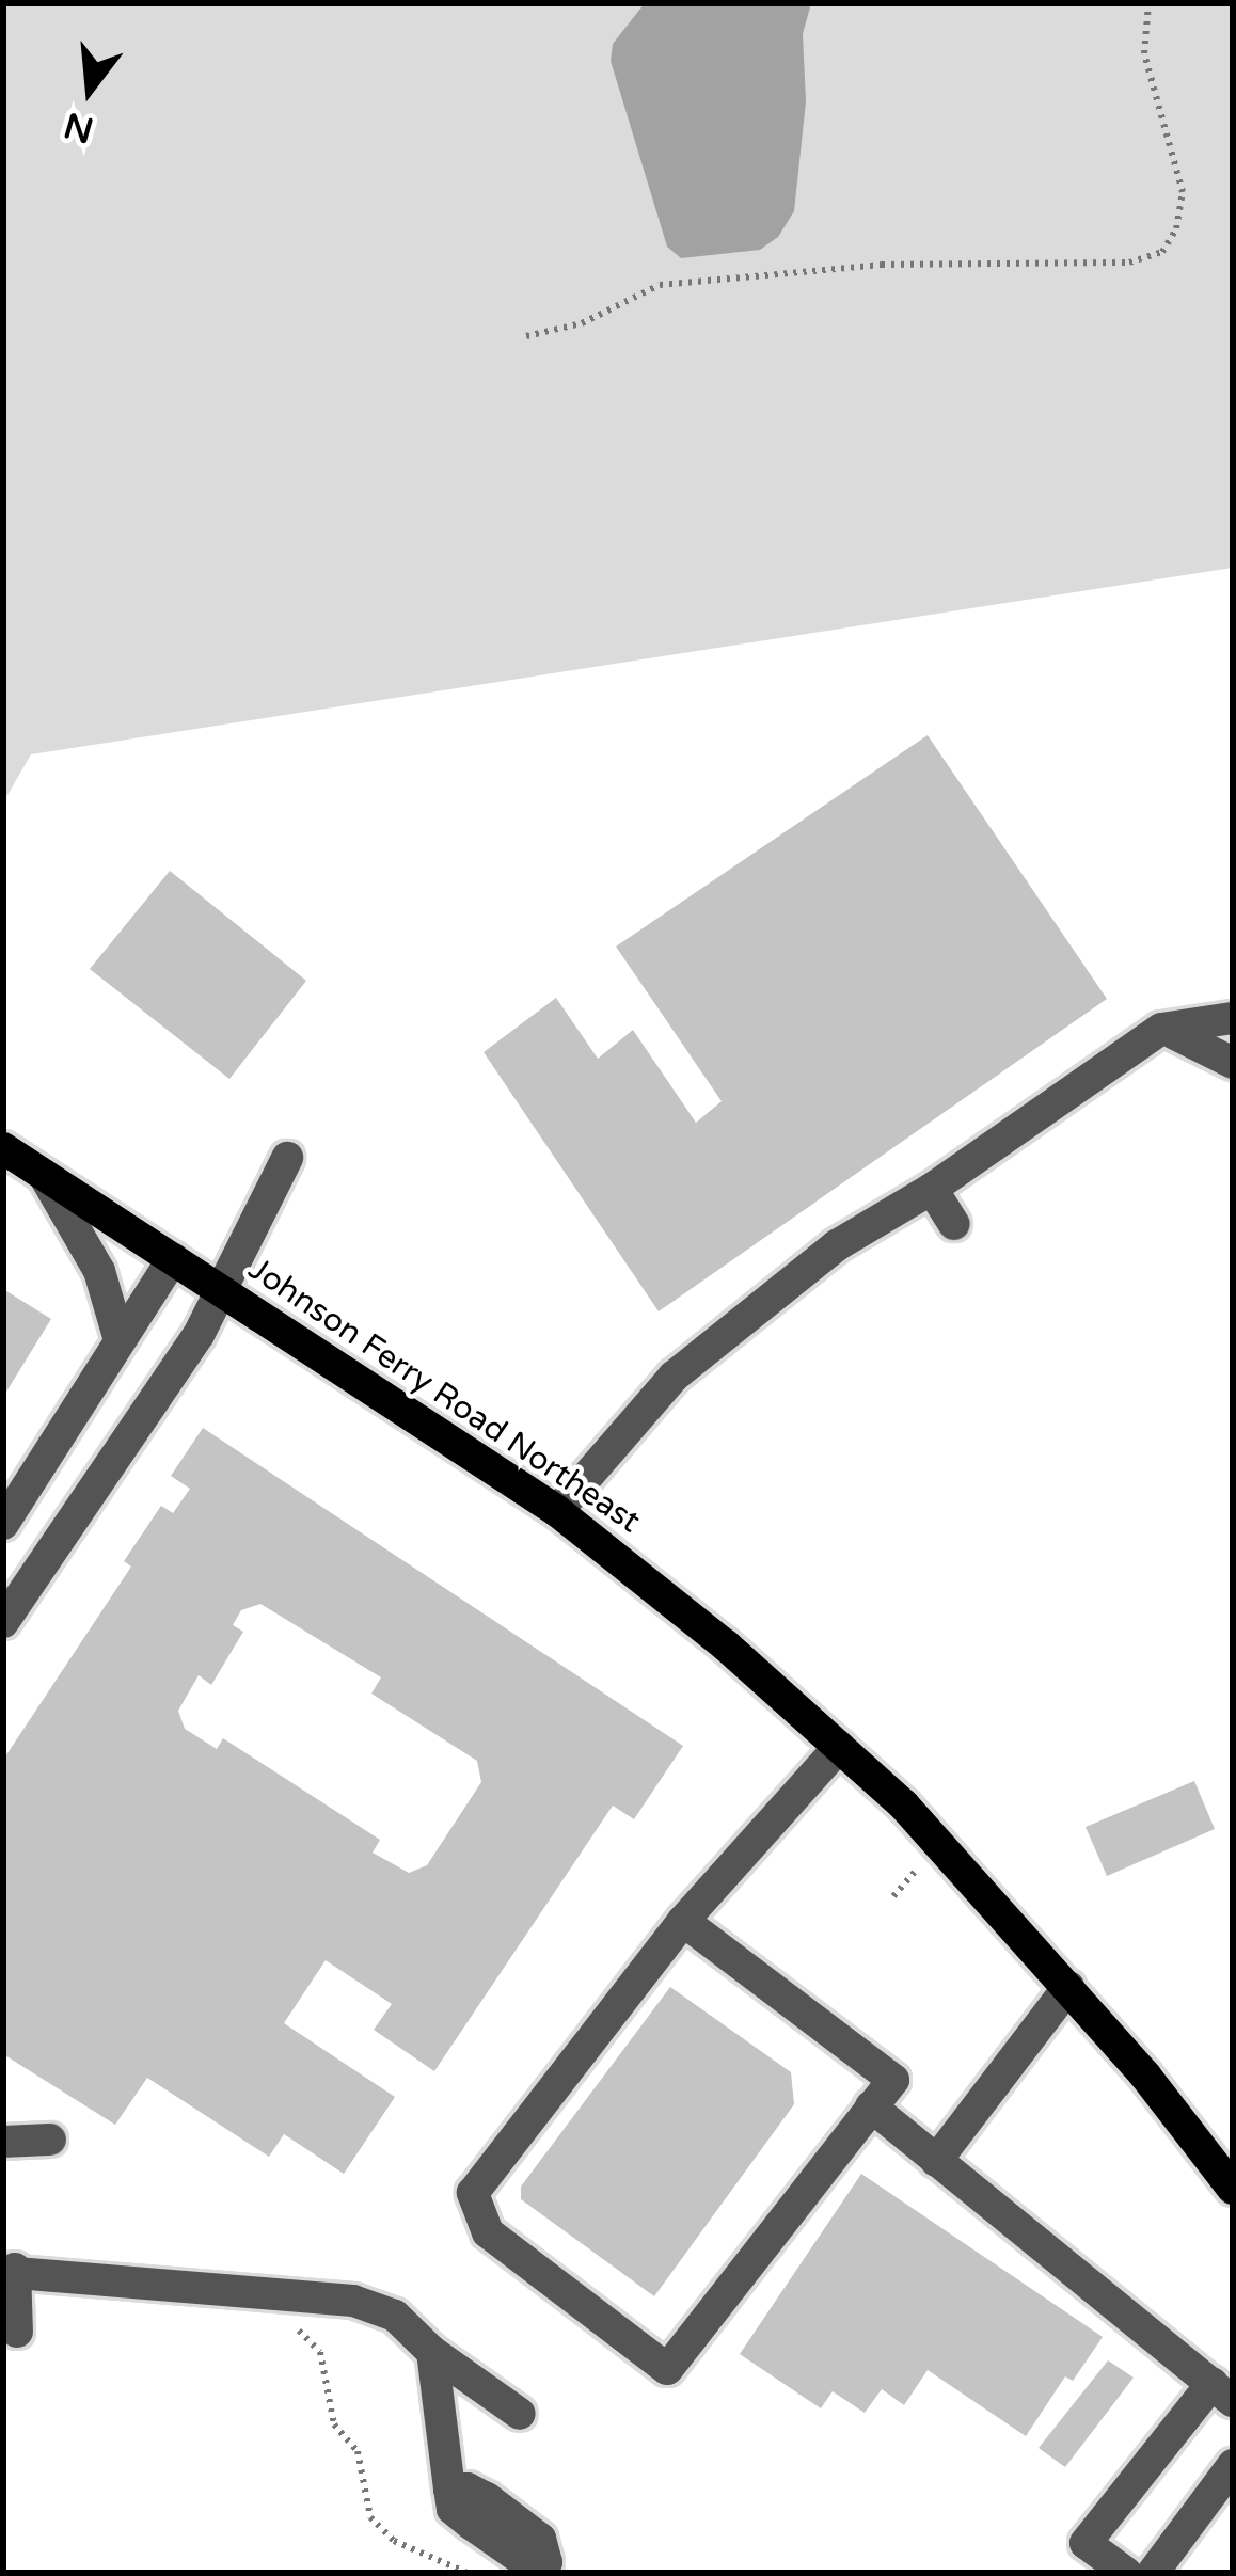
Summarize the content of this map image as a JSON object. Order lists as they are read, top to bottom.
{
  "streets": {
    "main road": ["Johnson Ferry Road Northeast"]
  },
  "north": "bottom"
}
